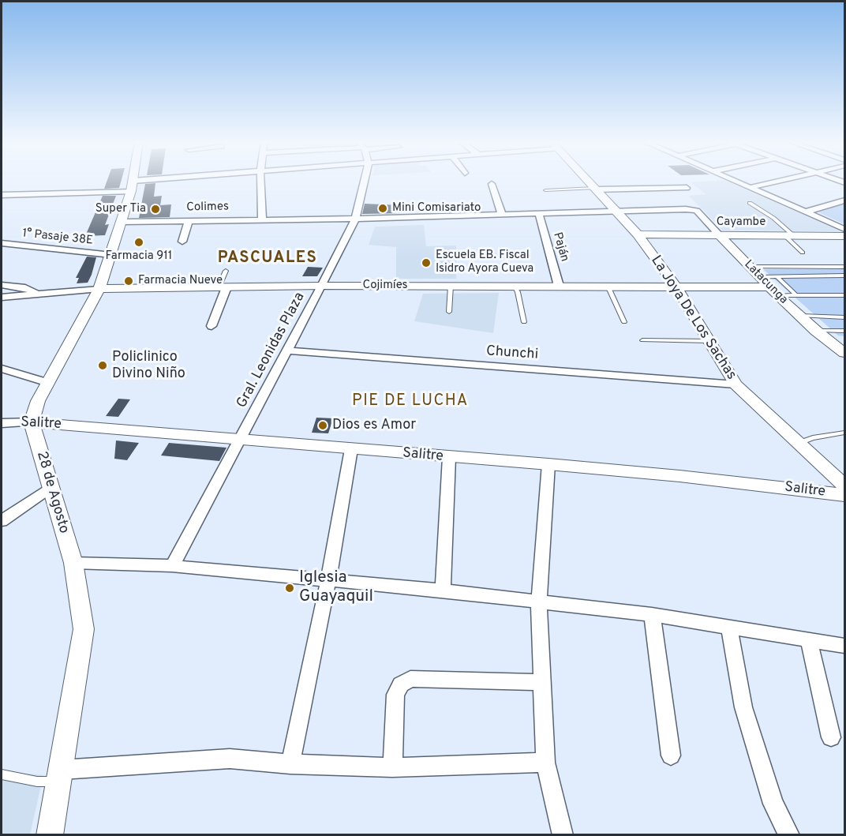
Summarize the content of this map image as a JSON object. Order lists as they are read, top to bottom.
{
  "streets": {
    "street": [
      "Colimes",
      "Cayambe",
      "1° Pasaje 38E",
      "Paján",
      "Latacunga",
      "Cojimíes",
      "La Joya De Los Sachas",
      "Gral. Leonidas Plaza",
      "Chunchi",
      "Salitre",
      "28 de Agosto"
    ]
  },
  "crossings": [
    ["Colimes", "Paján"],
    ["Colimes", "Latacunga"],
    ["Colimes", "La Joya De Los Sachas"],
    ["Colimes", "Gral. Leonidas Plaza"],
    ["Cayambe", "Latacunga"],
    ["Cayambe", "La Joya De Los Sachas"],
    ["Paján", "Cojimíes"],
    ["Latacunga", "Cojimíes"],
    ["Cojimíes", "La Joya De Los Sachas"],
    ["Cojimíes", "Gral. Leonidas Plaza"],
    ["La Joya De Los Sachas", "Chunchi"],
    ["Gral. Leonidas Plaza", "Chunchi"],
    ["Gral. Leonidas Plaza", "Salitre"],
    ["Salitre", "28 de Agosto"]
  ],
  "districts": ["PASCUALES", "PIE DE LUCHA"],
  "places": [
    "Mini Comisariato",
    "Super Tia",
    "Farmacia 911",
    "Escuela EB. Fiscal Isidro Ayora Cueva",
    "Farmacia Nueve",
    "Policlinico Divino Niño",
    "Dios es Amor",
    "Iglesia Guayaquil"
  ]
}
